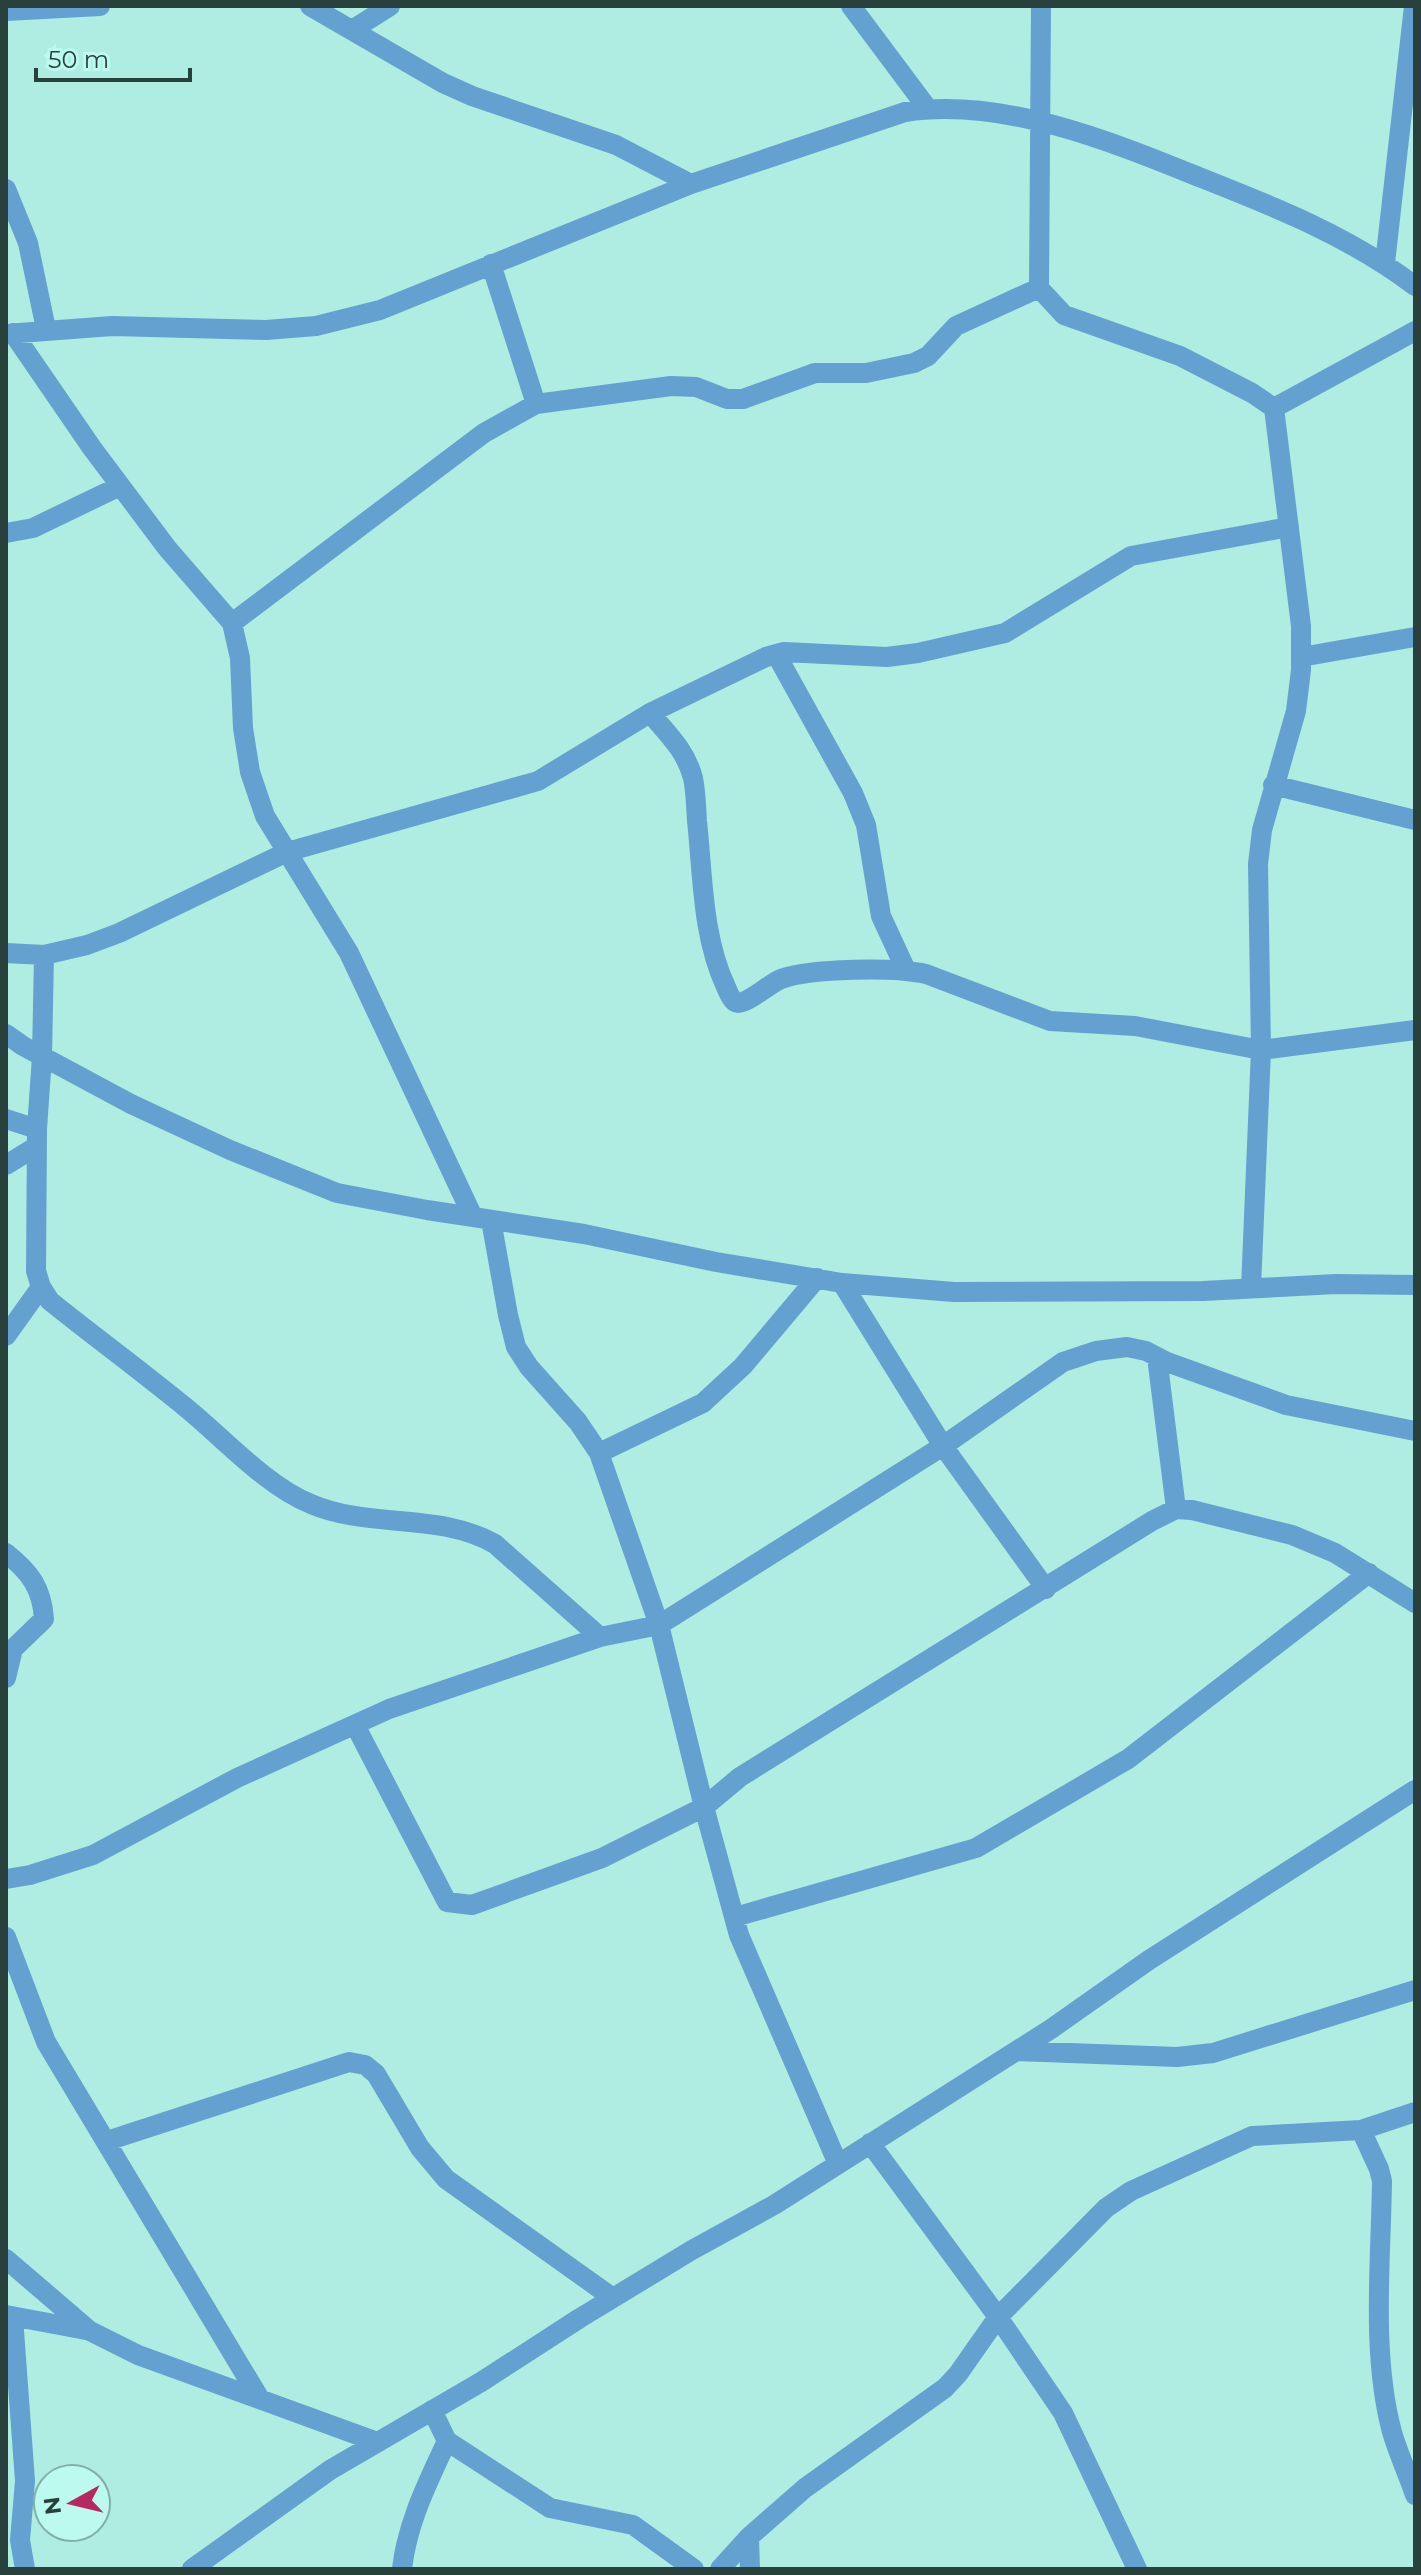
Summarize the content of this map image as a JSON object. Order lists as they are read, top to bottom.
{
  "scale_bar": "50 m",
  "north": "left"
}
